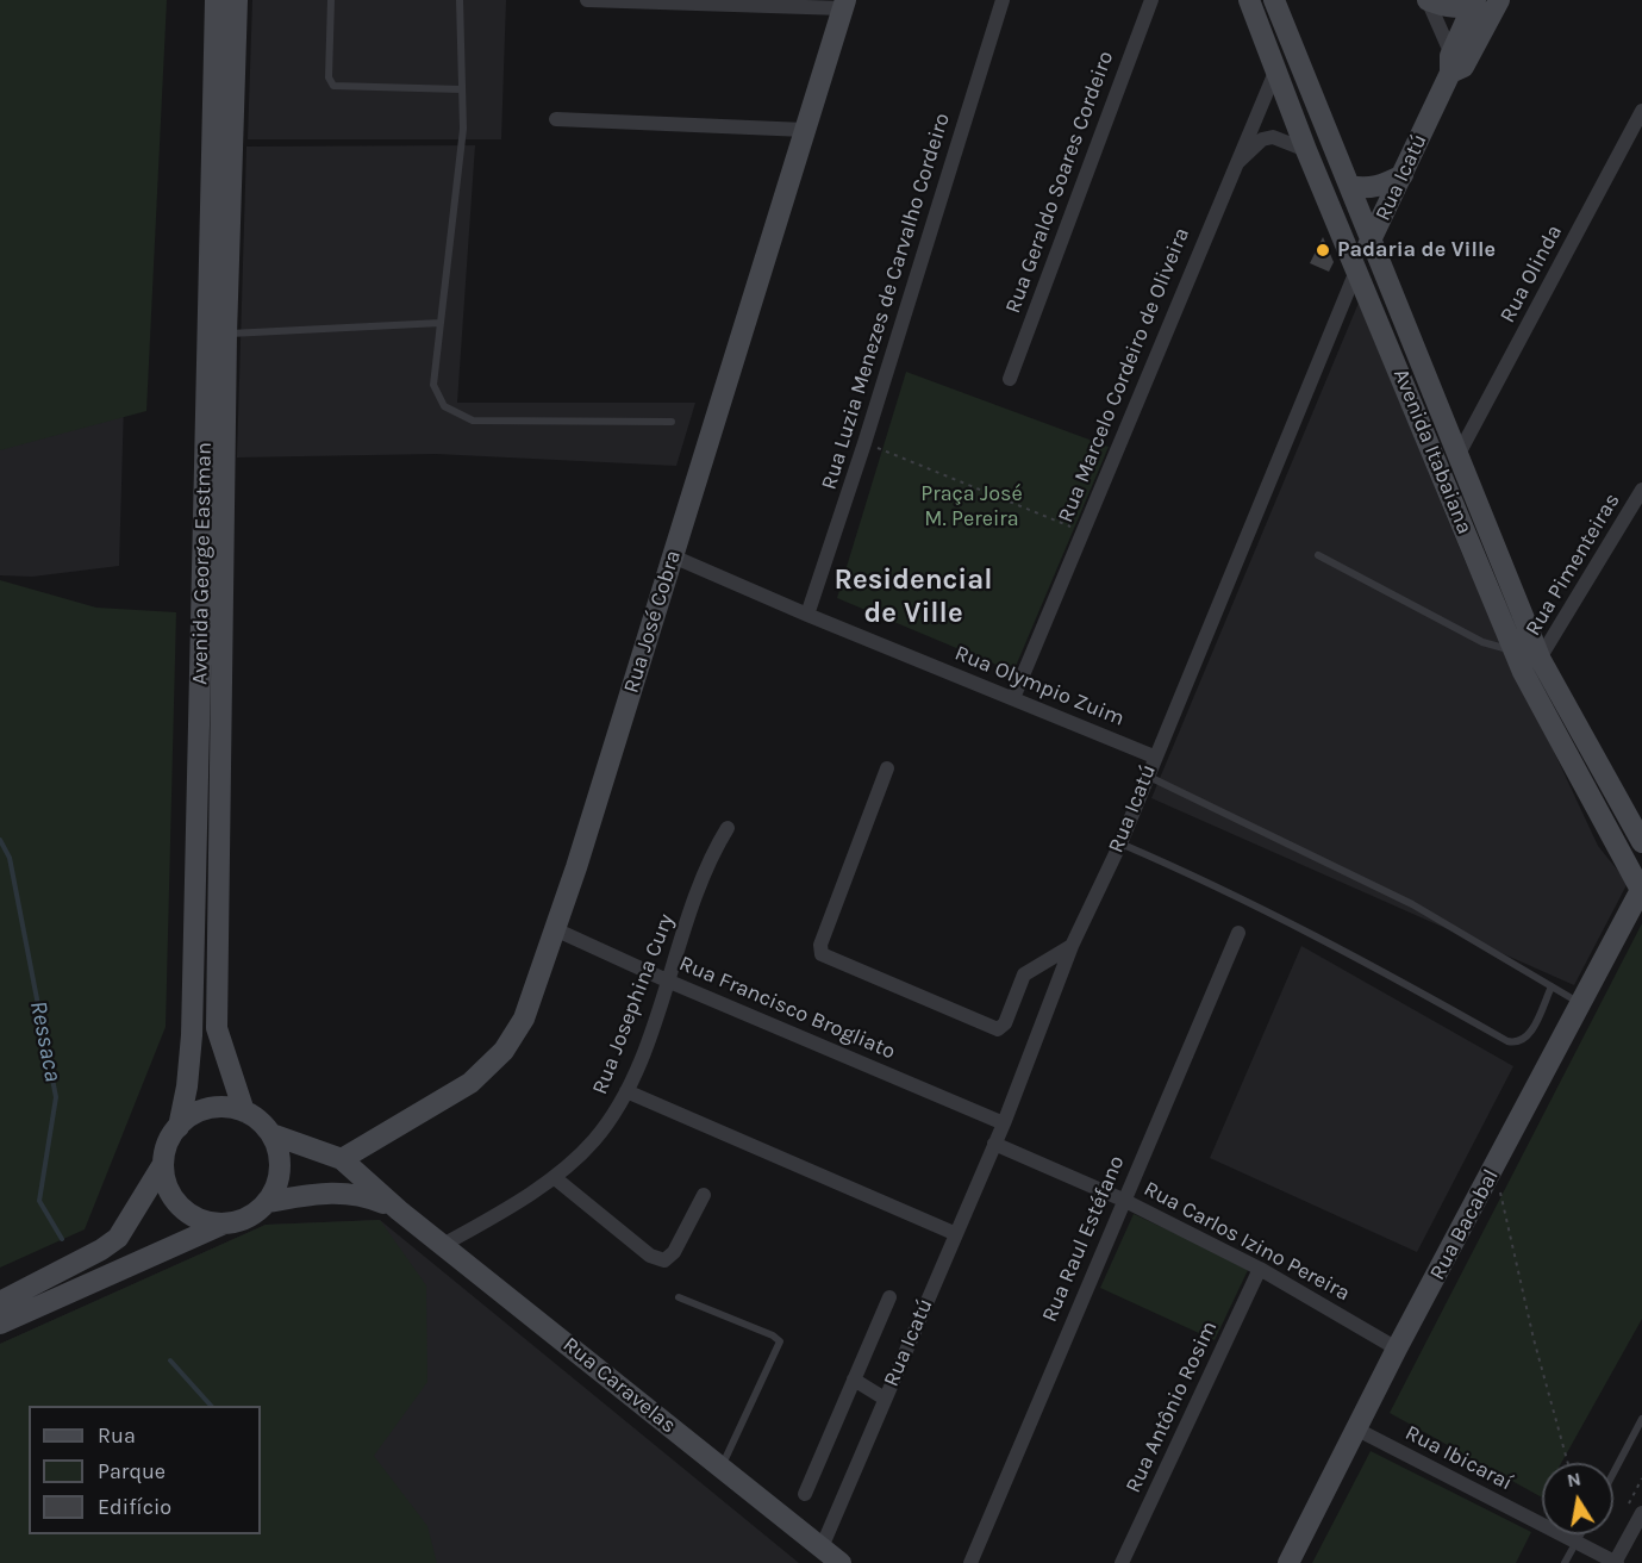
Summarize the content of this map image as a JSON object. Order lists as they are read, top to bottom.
{
  "streets": {
    "street": [
      "Rua Icatú",
      "Rua Geraldo Soares Cordeiro",
      "Rua Olinda",
      "Rua Luzia Menezes de Carvalho Cordeiro",
      "Rua Marcelo Cordeiro de Oliveira",
      "Avenida Itabaiana",
      "Avenida George Eastman",
      "Rua Pimenteiras",
      "Rua José Cobra",
      "Rua Olympio Zuim",
      "Rua Josephina Cury",
      "Rua Francisco Brogliato",
      "Rua Bacabal",
      "Rua Raul Estéfano",
      "Rua Carlos Izino Pereira",
      "Rua Caravelas",
      "Rua Antônio Rosim",
      "Rua Ibicaraí"
    ]
  },
  "crossings": [
    ["Rua Icatú", "Avenida Itabaiana"],
    ["Rua Icatú", "Rua Olympio Zuim"],
    ["Rua Icatú", "Rua Francisco Brogliato"],
    ["Rua Icatú", "Rua Carlos Izino Pereira"],
    ["Rua Icatú", "Rua Caravelas"],
    ["Rua Olinda", "Avenida Itabaiana"],
    ["Rua Luzia Menezes de Carvalho Cordeiro", "Rua Olympio Zuim"],
    ["Rua Marcelo Cordeiro de Oliveira", "Avenida Itabaiana"],
    ["Rua Marcelo Cordeiro de Oliveira", "Rua Olympio Zuim"],
    ["Avenida Itabaiana", "Rua Pimenteiras"],
    ["Avenida Itabaiana", "Rua Bacabal"],
    ["Rua José Cobra", "Rua Olympio Zuim"],
    ["Rua José Cobra", "Rua Francisco Brogliato"],
    ["Rua Josephina Cury", "Rua Francisco Brogliato"],
    ["Rua Josephina Cury", "Rua Caravelas"],
    ["Rua Bacabal", "Rua Carlos Izino Pereira"],
    ["Rua Bacabal", "Rua Ibicaraí"],
    ["Rua Raul Estéfano", "Rua Carlos Izino Pereira"],
    ["Rua Carlos Izino Pereira", "Rua Antônio Rosim"]
  ],
  "districts": ["Residencial de Ville"],
  "water": ["Ressaca"],
  "parks": ["Praça José M. Pereira"],
  "places": ["Padaria de Ville"],
  "legend": ["Rua", "Parque", "Edifício"],
  "north": "top"
}
